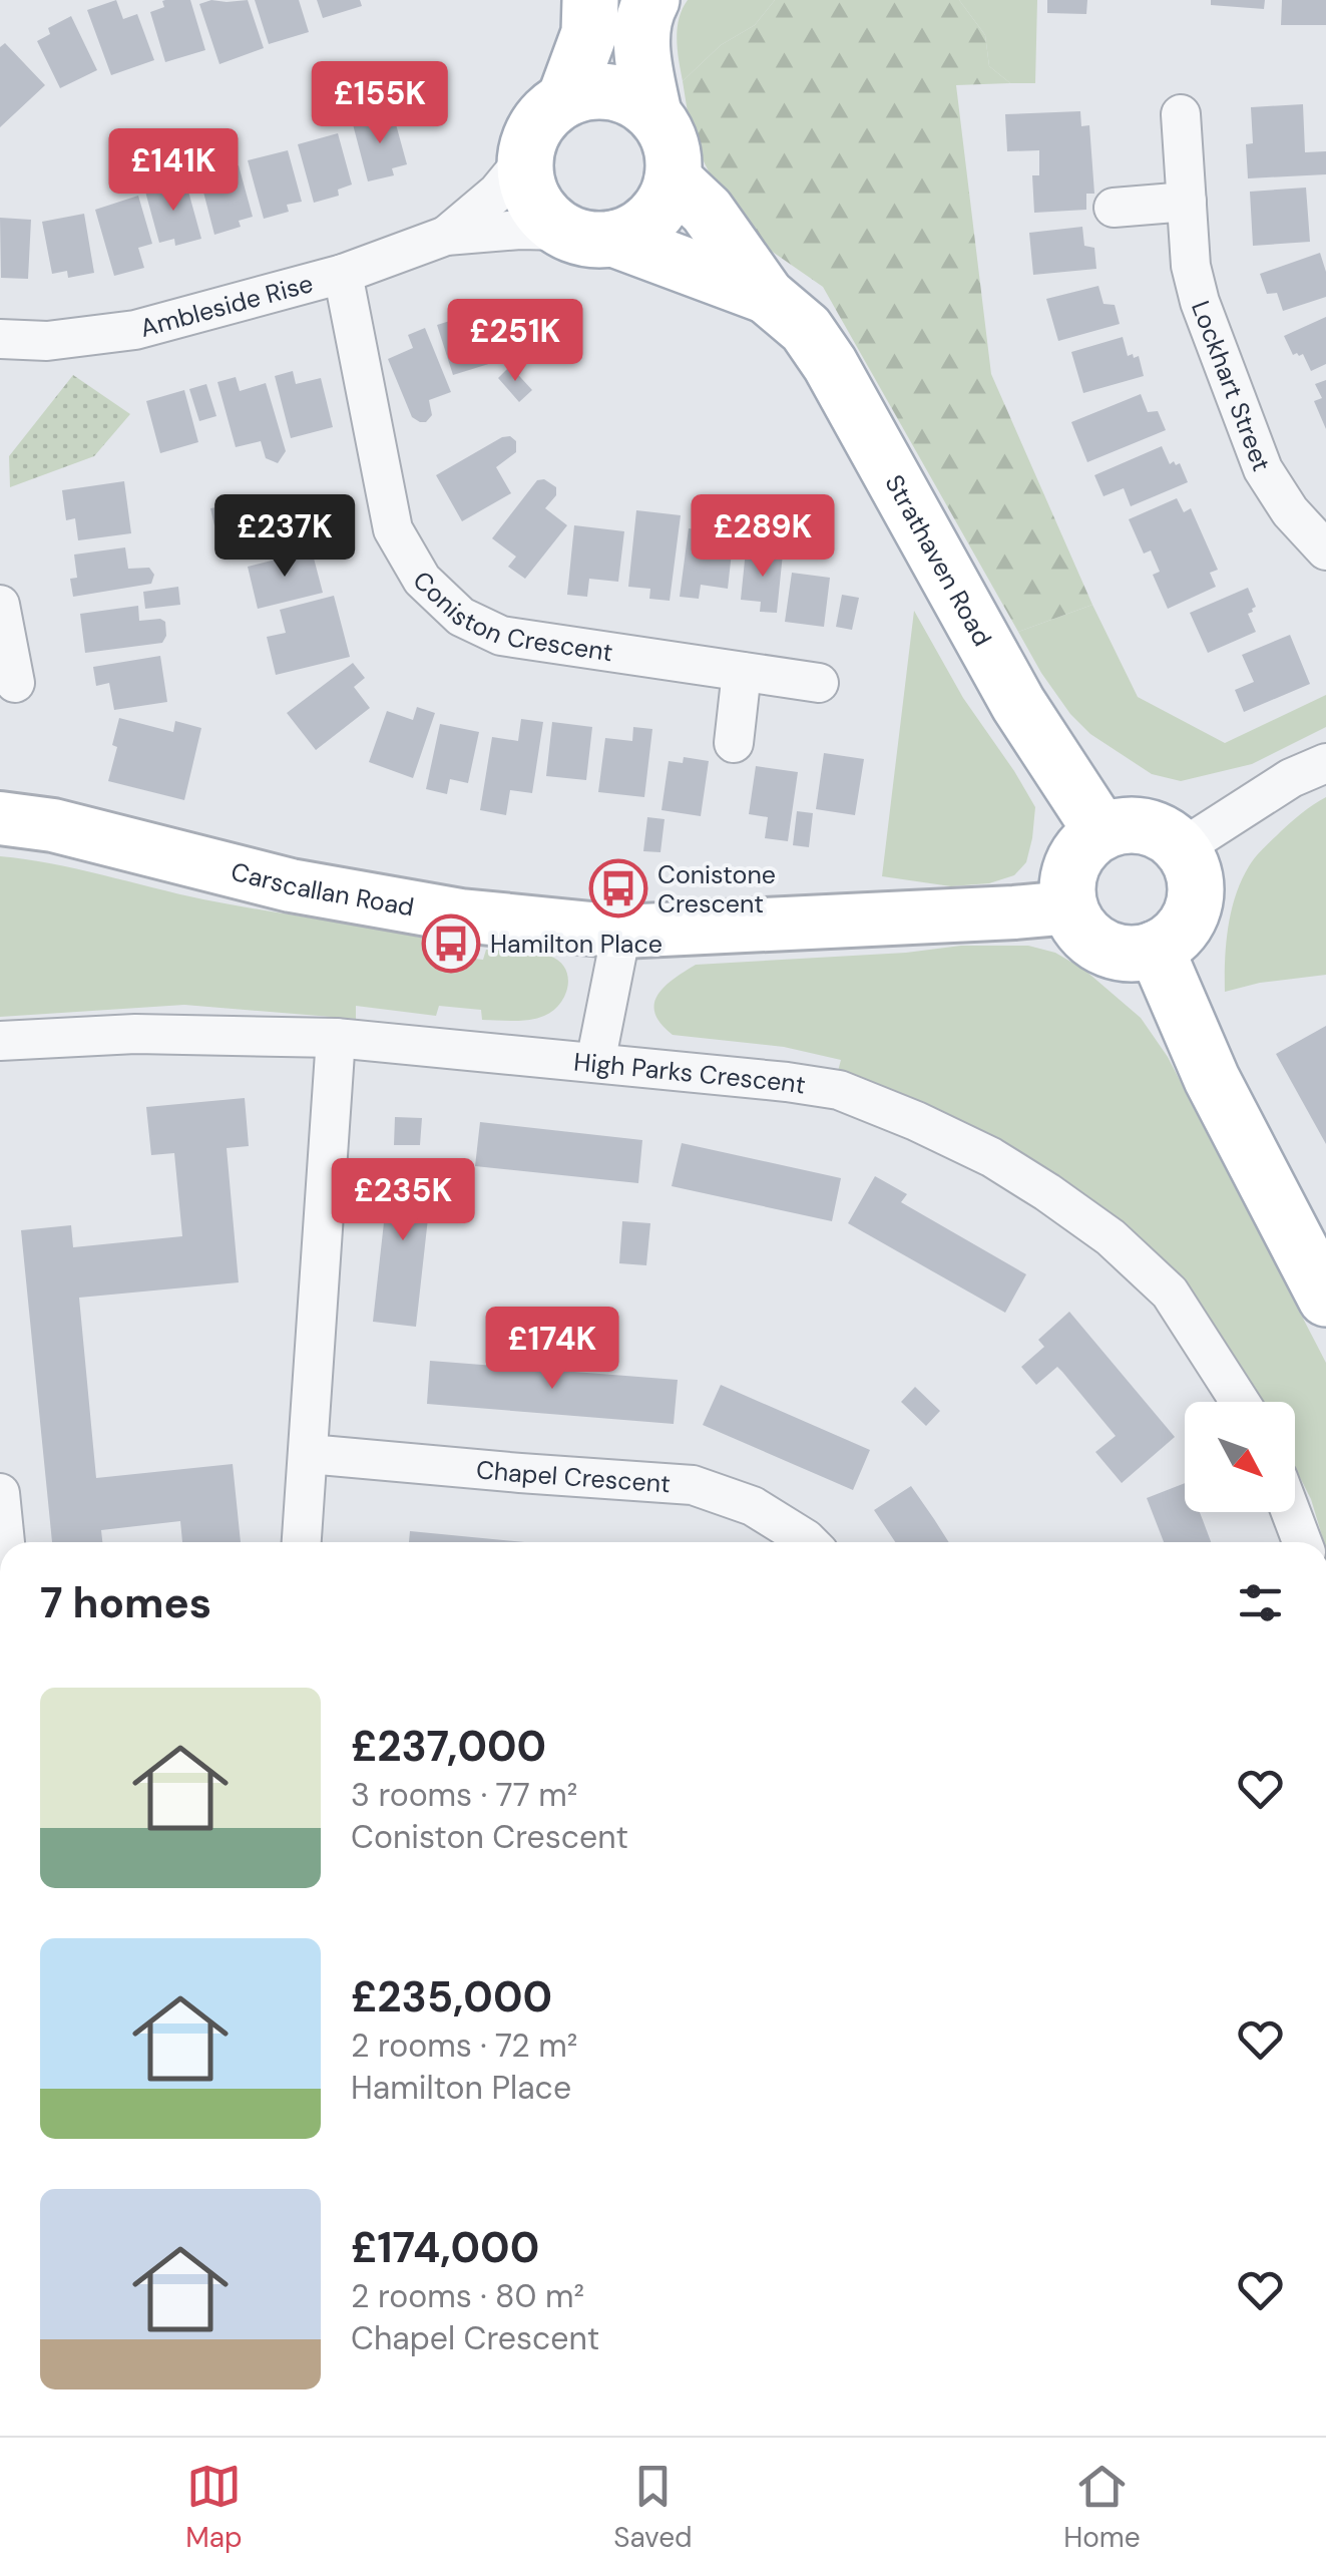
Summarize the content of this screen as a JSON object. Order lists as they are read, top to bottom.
{
  "streets": {
    "main road": ["Strathaven Road"],
    "street": [
      "Ambleside Rise",
      "Lockhart Street",
      "Coniston Crescent",
      "Carscallan Road",
      "High Parks Crescent",
      "Chapel Crescent"
    ]
  },
  "crossings": [
    ["Ambleside Rise", "Strathaven Road"],
    ["Ambleside Rise", "Coniston Crescent"],
    ["Strathaven Road", "Carscallan Road"]
  ],
  "places": {
    "bus stop": ["Conistone Crescent", "Hamilton Place"]
  },
  "north": "bottom right",
  "page": {
    "price": [
      "£155K",
      "£141K",
      "£251K",
      "£237K",
      "£289K",
      "£235K",
      "£174K"
    ],
    "heading": "7 homes",
    "list": [
      {
        "name": "£237,000",
        "note": "3 rooms · 77 m² · Coniston Crescent"
      },
      {
        "name": "£235,000",
        "note": "2 rooms · 72 m² · Hamilton Place"
      },
      {
        "name": "£174,000",
        "note": "2 rooms · 80 m² · Chapel Crescent"
      }
    ],
    "tabs": ["Map", "Saved", "Home"]
  }
}
